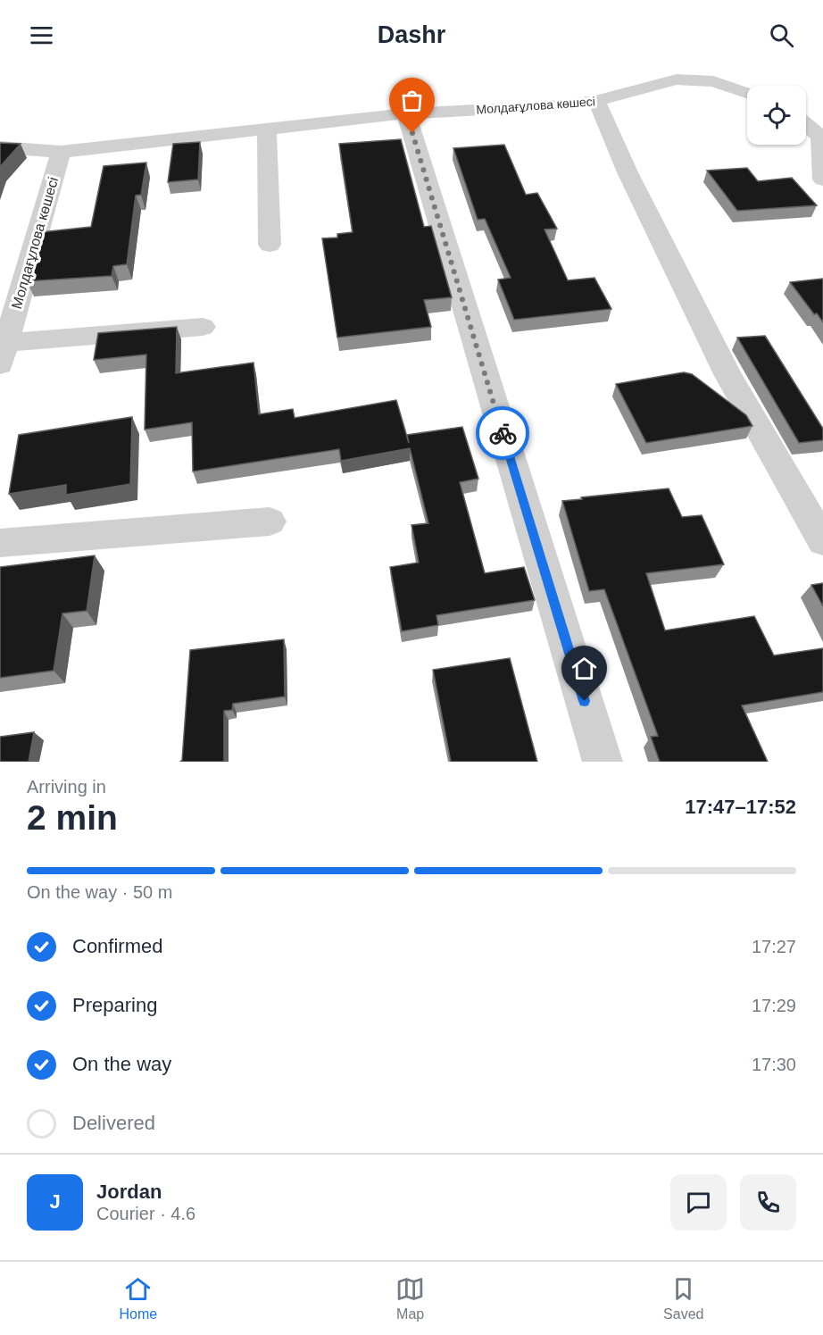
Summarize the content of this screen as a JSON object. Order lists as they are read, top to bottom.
{
  "streets": {
    "street": ["Молдағұлова көшесі"]
  },
  "page": {
    "header": "Dashr",
    "heading": ["2 min", "Arriving in", "17:47–17:52"],
    "panel": ["Jordan", "Courier · 4.6"],
    "bar": "On the way · 50 m",
    "list": [
      ["Confirmed", "17:27"],
      ["Preparing", "17:29"],
      ["On the way", "17:30"],
      "Delivered"
    ],
    "round": "J",
    "tabs": ["Home", "Map", "Saved"]
  }
}
